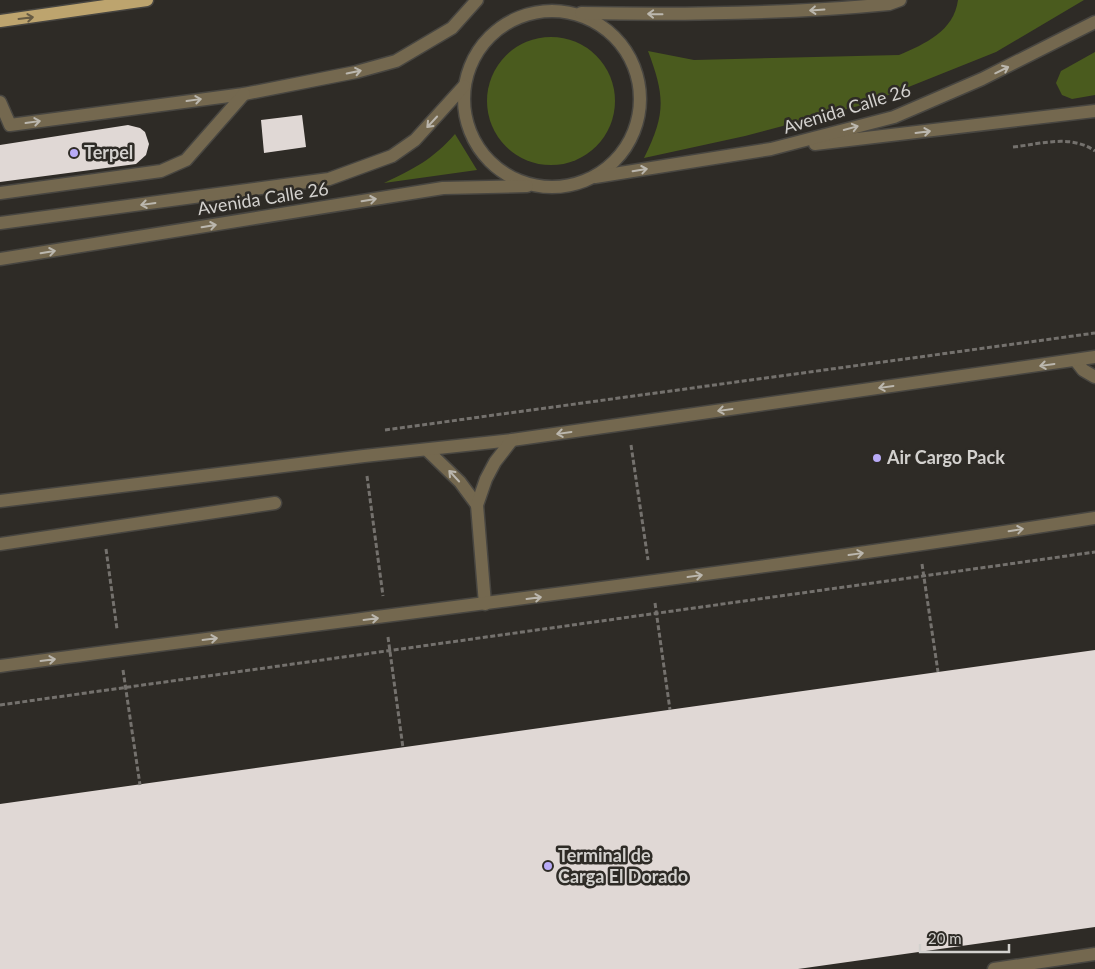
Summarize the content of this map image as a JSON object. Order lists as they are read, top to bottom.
{
  "streets": {
    "street": ["Avenida Calle 26"]
  },
  "places": ["Terpel", "Air Cargo Pack", "Terminal de Carga El Dorado"],
  "scale_bar": "20 m"
}
